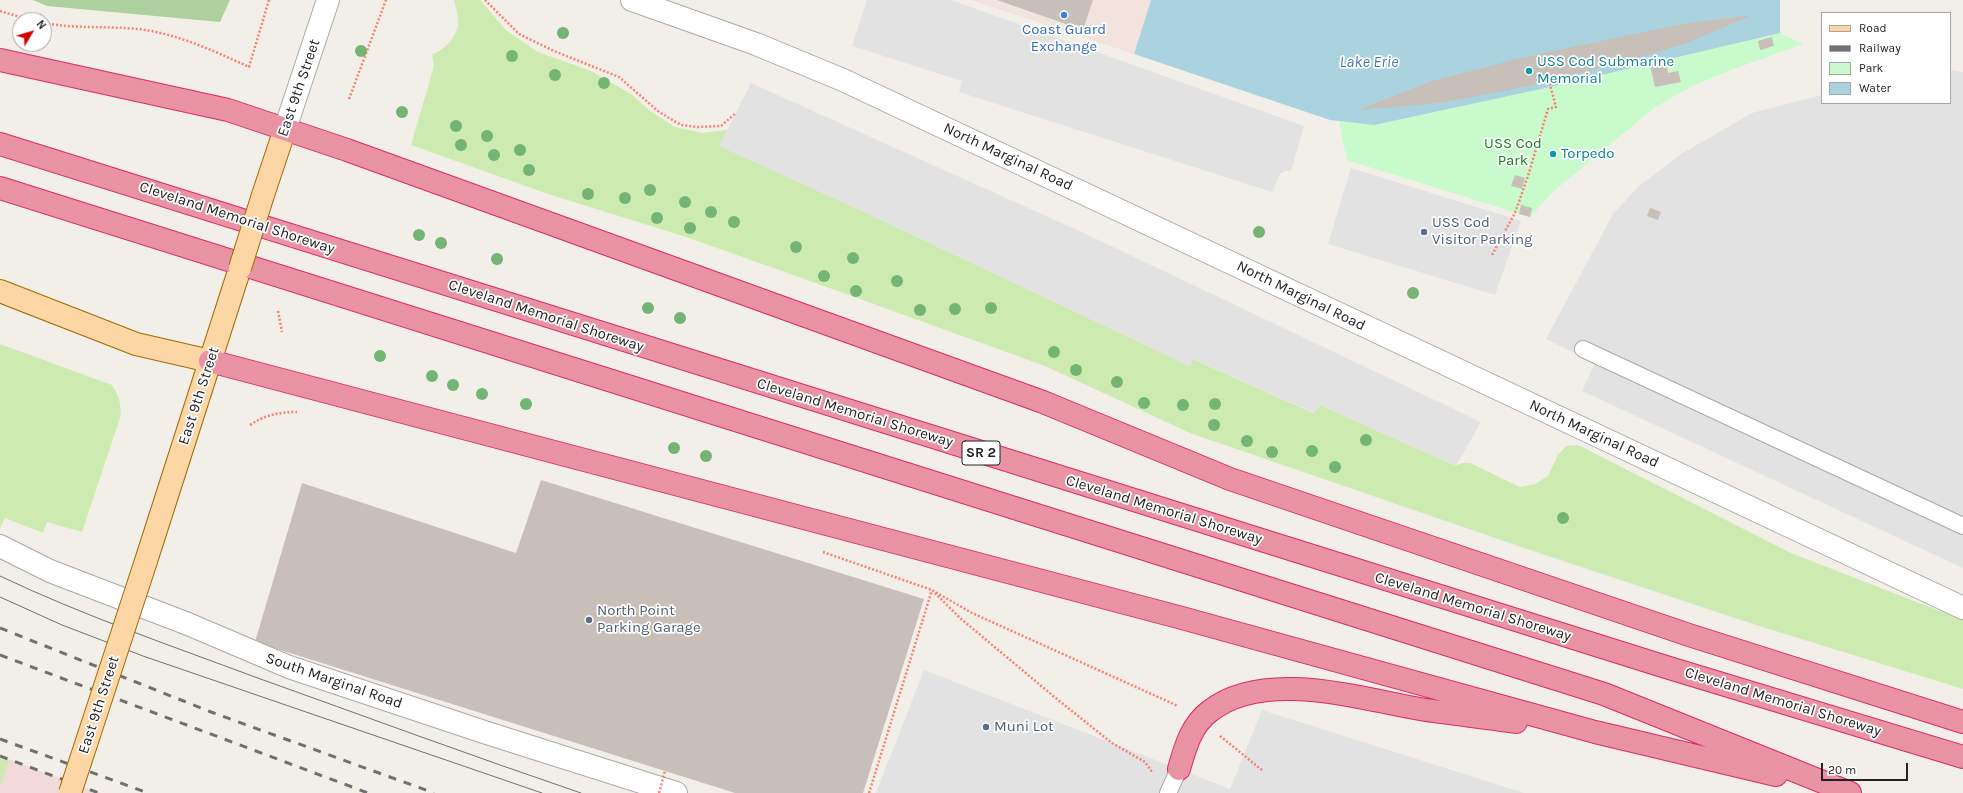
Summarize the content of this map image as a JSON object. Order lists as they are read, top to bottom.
{
  "streets": {
    "highway": ["Cleveland Memorial Shoreway", "SR 2"],
    "main road": ["East 9th Street"],
    "street": ["North Marginal Road", "South Marginal Road"]
  },
  "water": ["Lake Erie"],
  "parks": ["USS Cod Park"],
  "places": [
    "Coast Guard Exchange",
    "USS Cod Submarine Memorial",
    "Torpedo",
    "USS Cod Visitor Parking",
    "North Point Parking Garage",
    "Muni Lot"
  ],
  "legend": [
    "Road",
    "Railway",
    "Park",
    "Water"
  ],
  "scale_bar": "20 m",
  "north": "top right"
}
